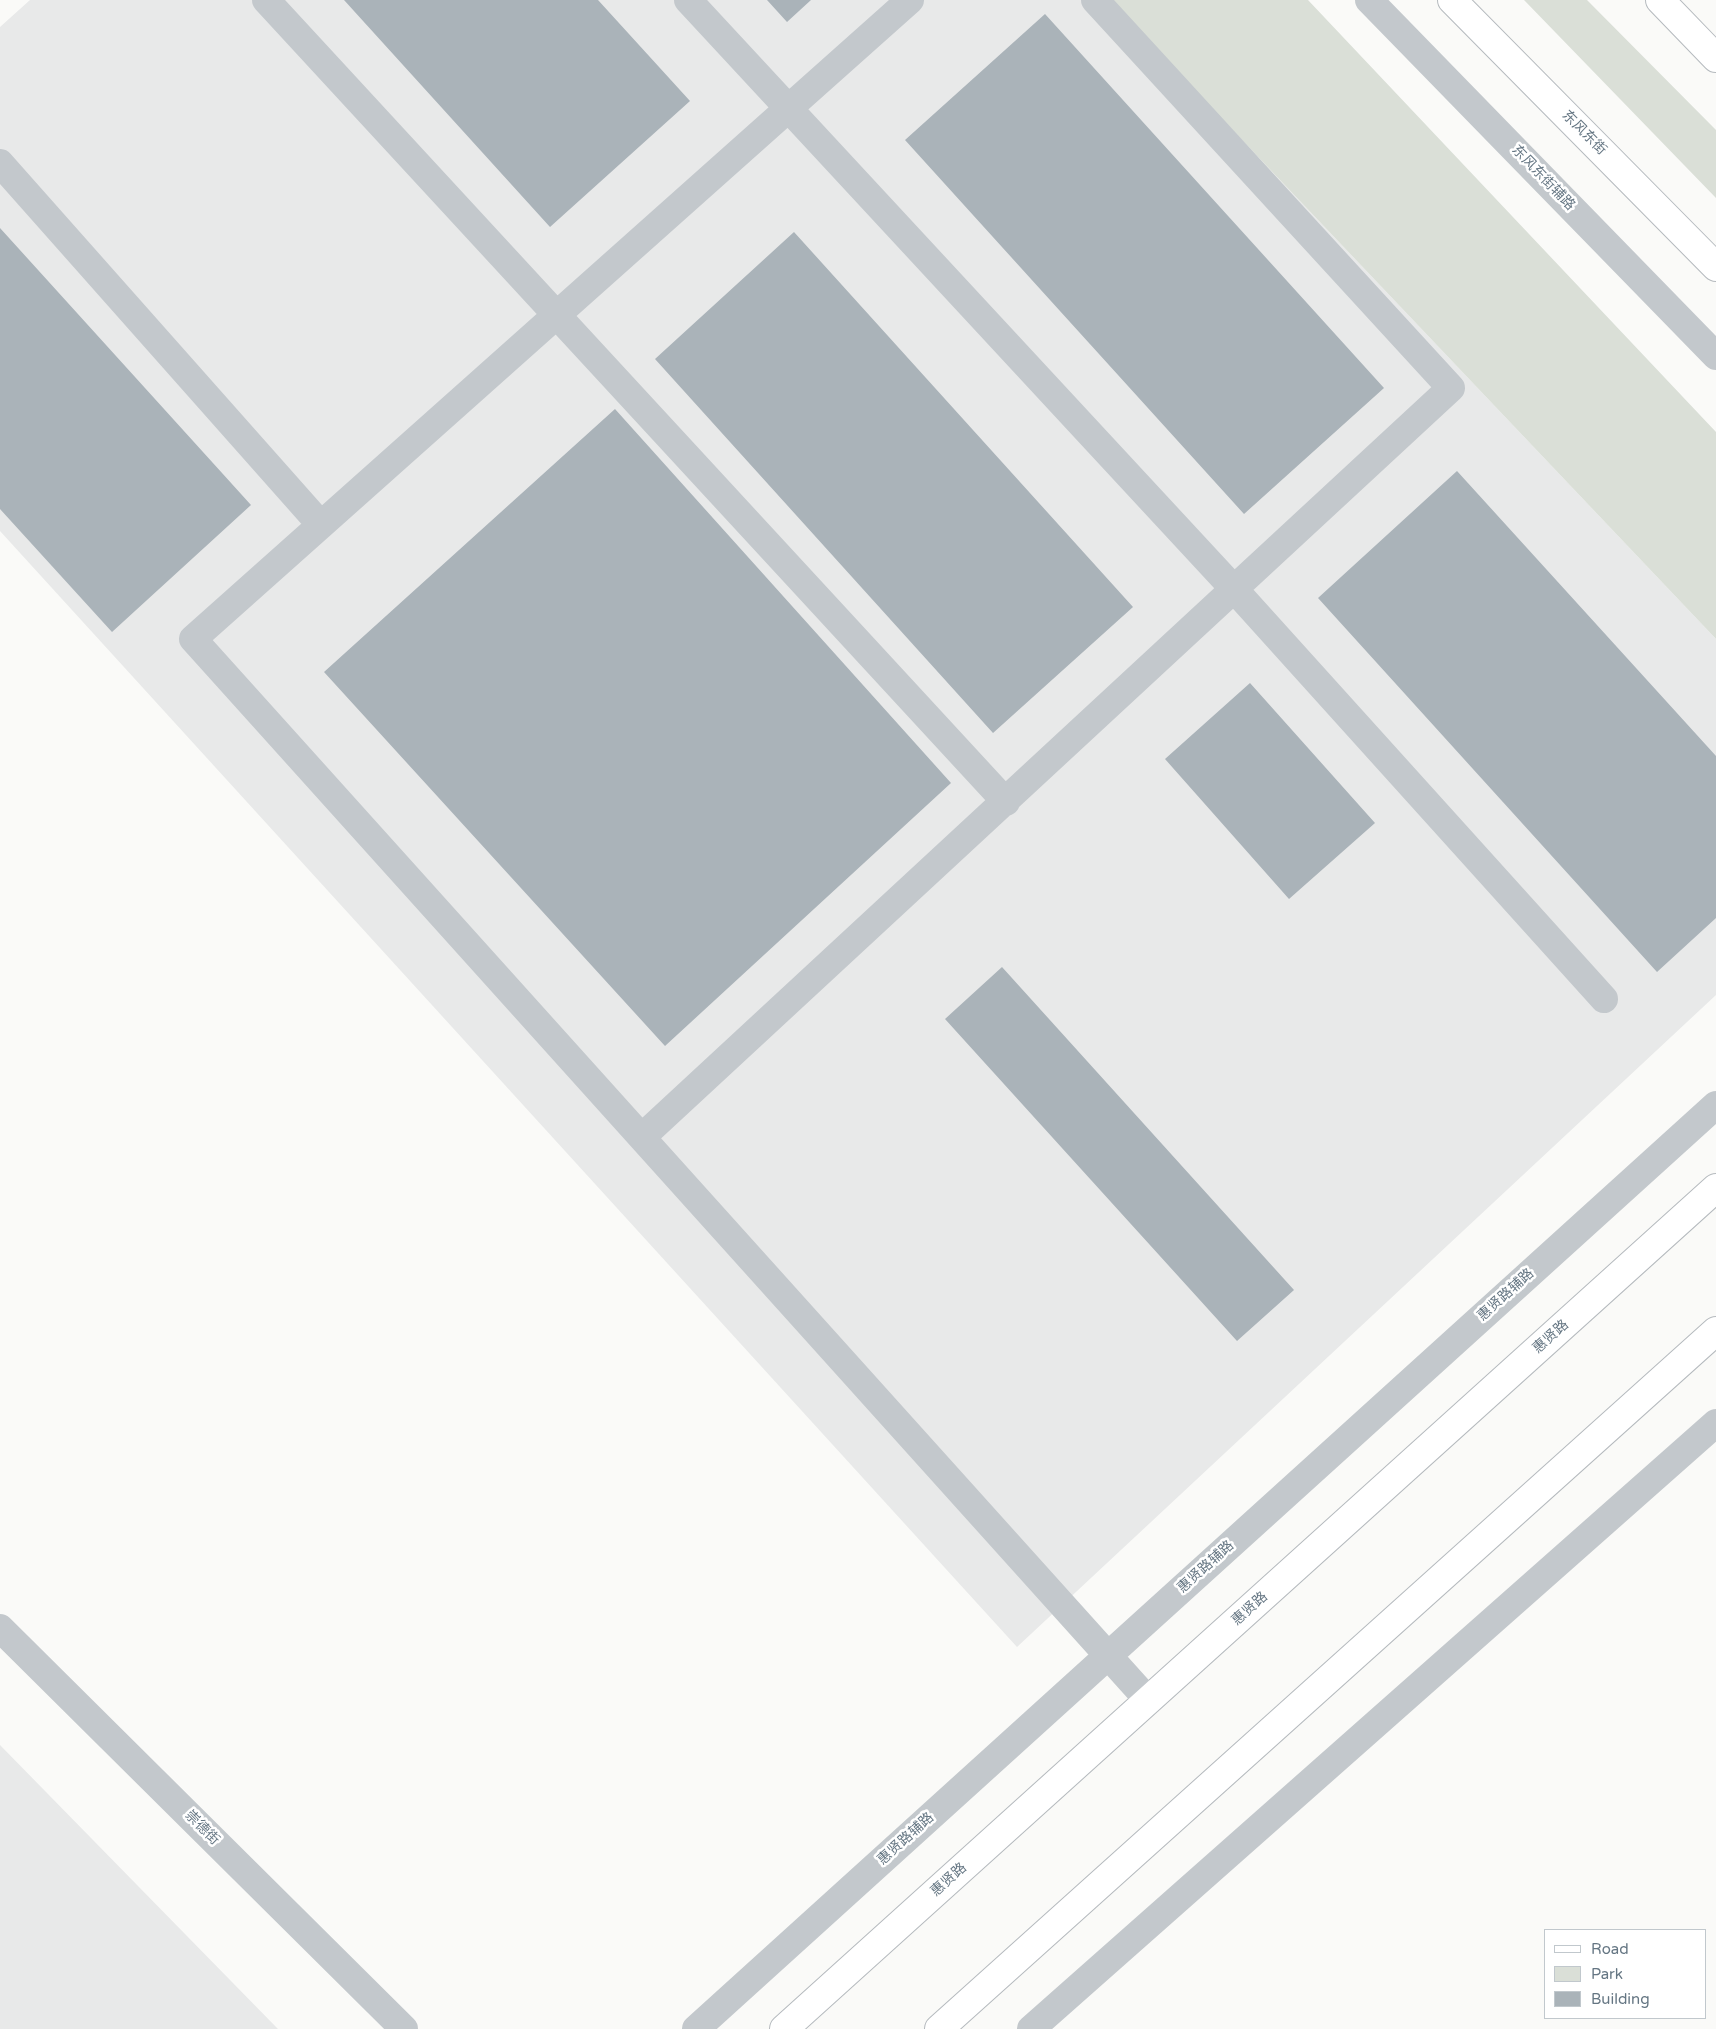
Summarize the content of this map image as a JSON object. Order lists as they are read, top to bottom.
{
  "streets": {
    "main road": ["东风东街", "惠贤路"],
    "street": ["东风东街辅路", "惠贤路辅路", "崇德街"]
  },
  "legend": ["Road", "Park", "Building"]
}
